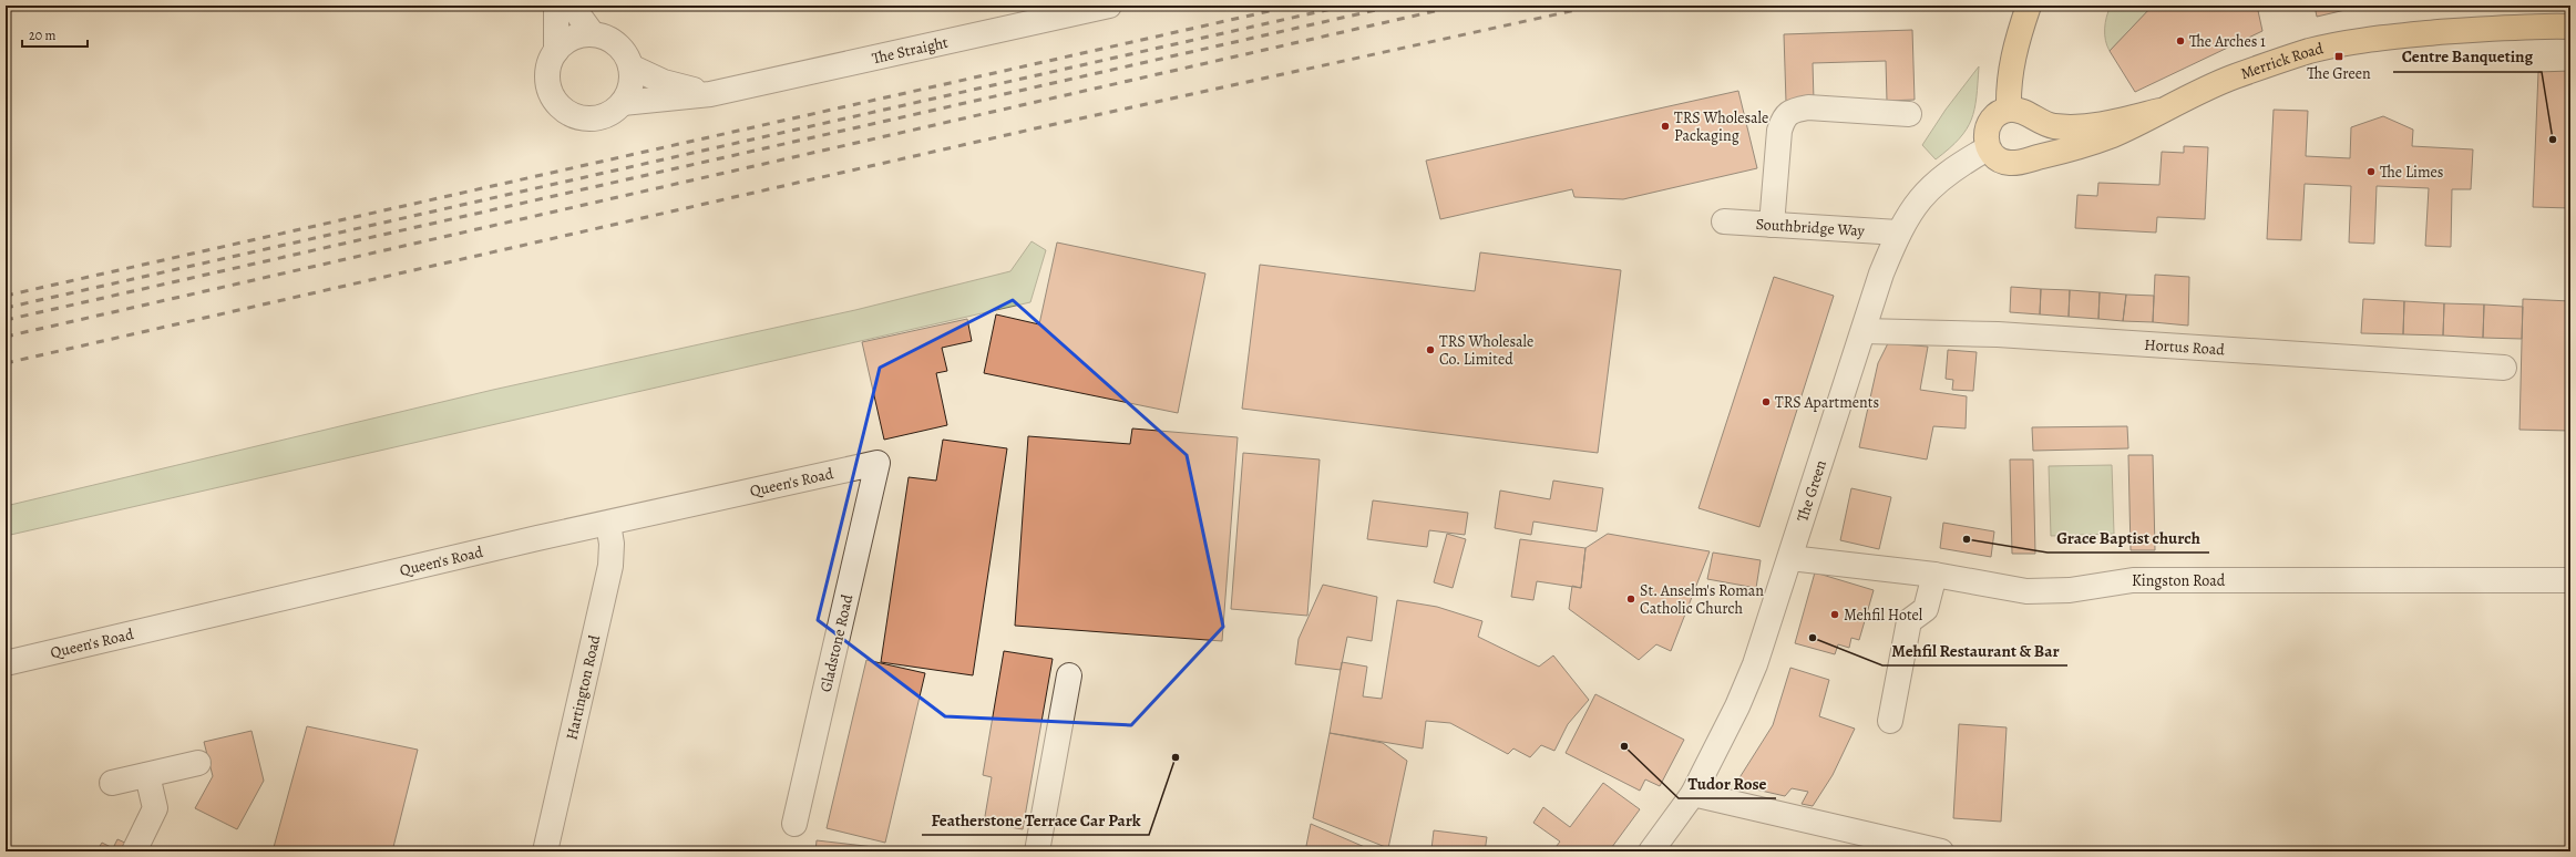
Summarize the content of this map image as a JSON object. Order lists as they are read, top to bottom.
{
  "streets": {
    "main road": ["Merrick Road"],
    "street": [
      "The Straight",
      "Southbridge Way",
      "Hortus Road",
      "Queen's Road",
      "The Green",
      "Kingston Road",
      "Gladstone Road",
      "Hartington Road"
    ]
  },
  "crossings": [
    ["Merrick Road", "The Green"],
    ["Southbridge Way", "The Green"],
    ["Hortus Road", "The Green"],
    ["Queen's Road", "Gladstone Road"],
    ["Queen's Road", "Hartington Road"],
    ["The Green", "Kingston Road"]
  ],
  "places": {
    "other": [
      "The Arches 1",
      "TRS Wholesale Packaging",
      "Centre Banqueting",
      "The Limes",
      "TRS Wholesale Co. Limited",
      "TRS Apartments",
      "Grace Baptist church",
      "St. Anselm's Roman Catholic Church",
      "Mehfil Hotel",
      "Mehfil Restaurant & Bar",
      "Tudor Rose",
      "Featherstone Terrace Car Park"
    ],
    "transit": ["The Green"]
  },
  "scale_bar": "20 m"
}
